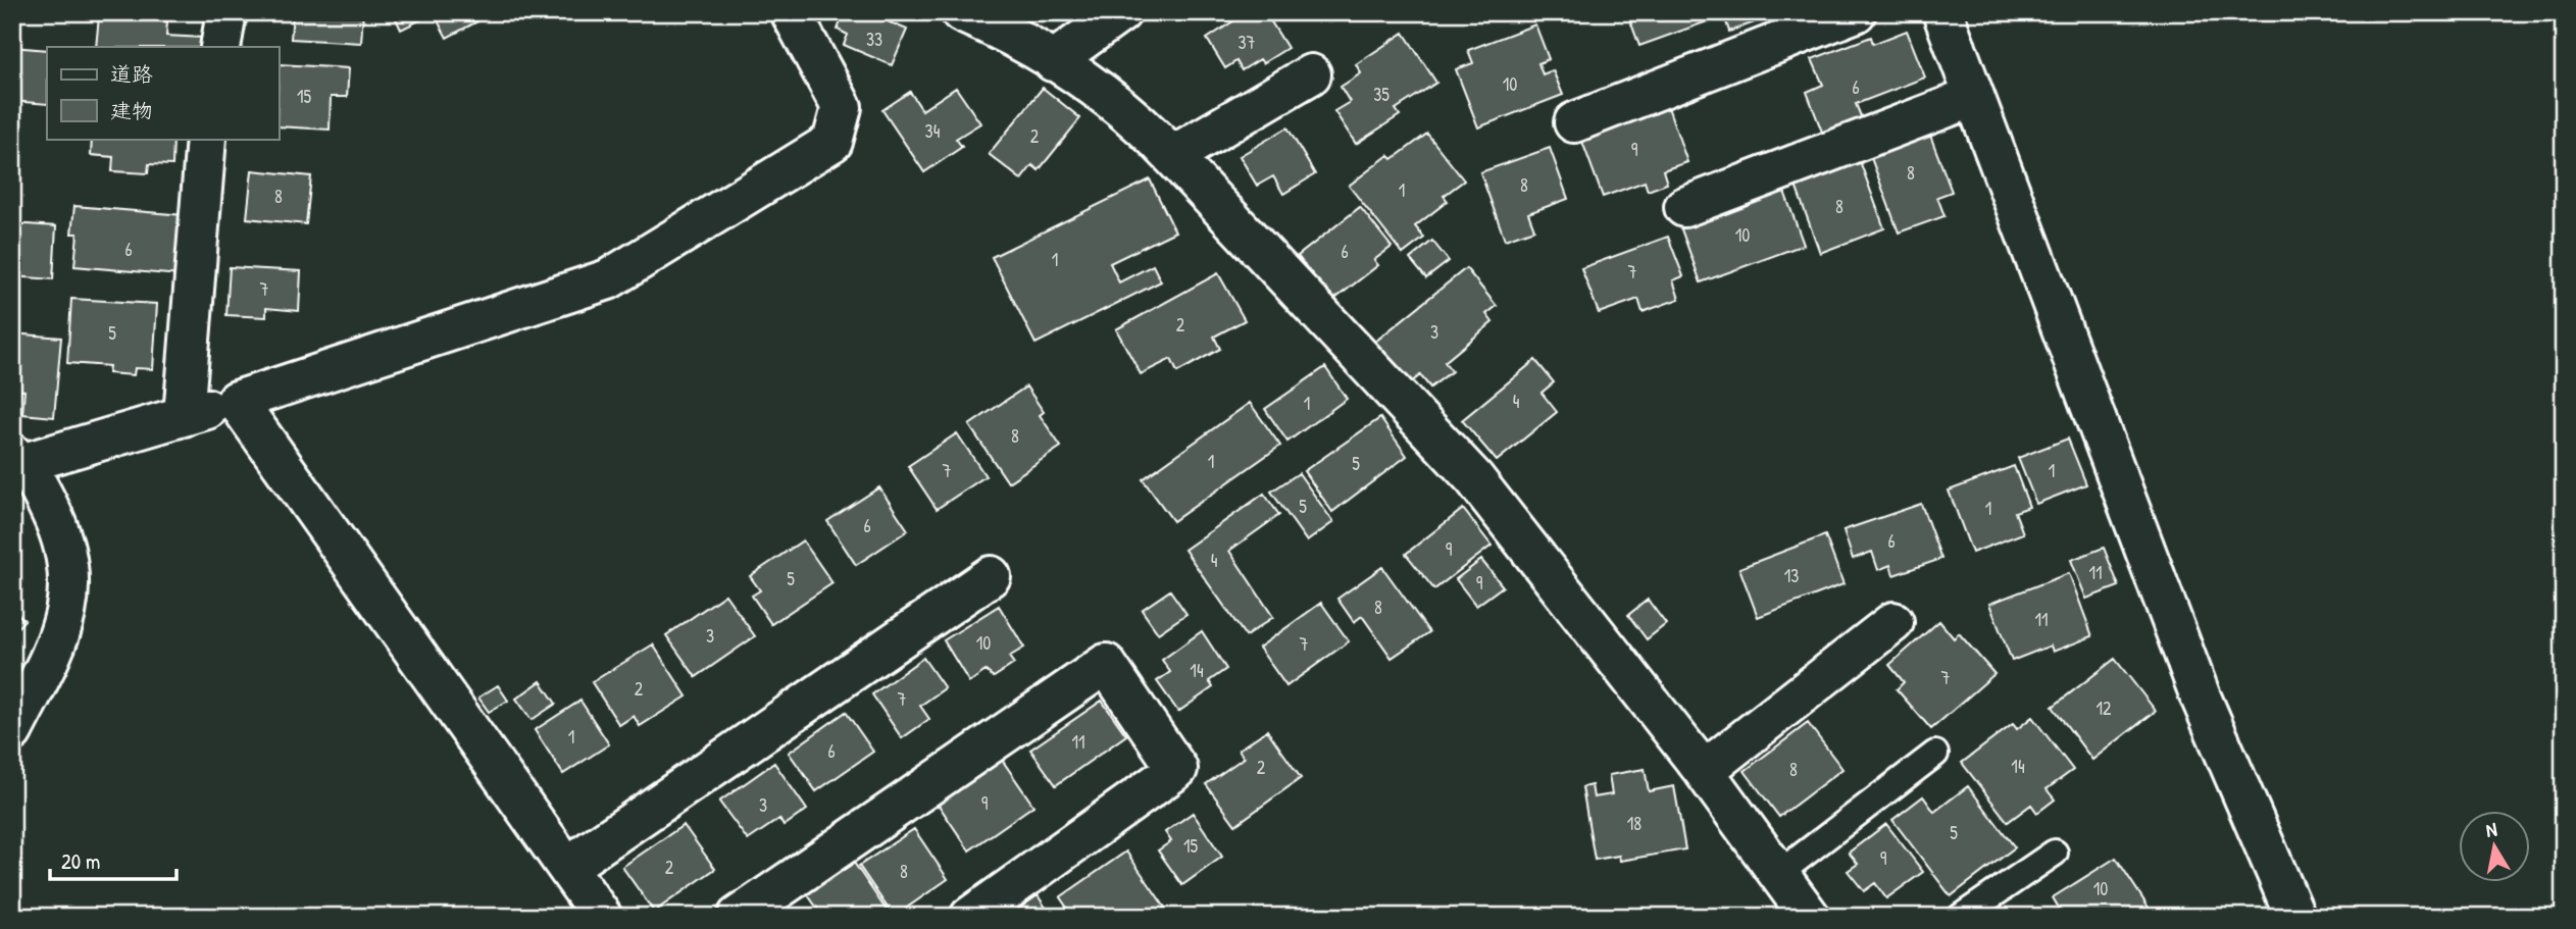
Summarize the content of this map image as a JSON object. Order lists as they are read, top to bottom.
{
  "house_numbers": [
    "33",
    "37",
    "10",
    "6",
    "35",
    "15",
    "34",
    "2",
    "9",
    "8",
    "8",
    "1",
    "8",
    "8",
    "10",
    "6",
    "6",
    "1",
    "7",
    "7",
    "2",
    "3",
    "5",
    "4",
    "1",
    "8",
    "1",
    "5",
    "7",
    "1",
    "5",
    "1",
    "6",
    "6",
    "9",
    "4",
    "11",
    "13",
    "5",
    "9",
    "8",
    "11",
    "3",
    "10",
    "7",
    "14",
    "7",
    "2",
    "7",
    "12",
    "1",
    "11",
    "6",
    "14",
    "2",
    "8",
    "9",
    "3",
    "18",
    "5",
    "15",
    "9",
    "2",
    "8",
    "10"
  ],
  "legend": ["道路", "建物"],
  "scale_bar": "20 m",
  "north": "top"
}
